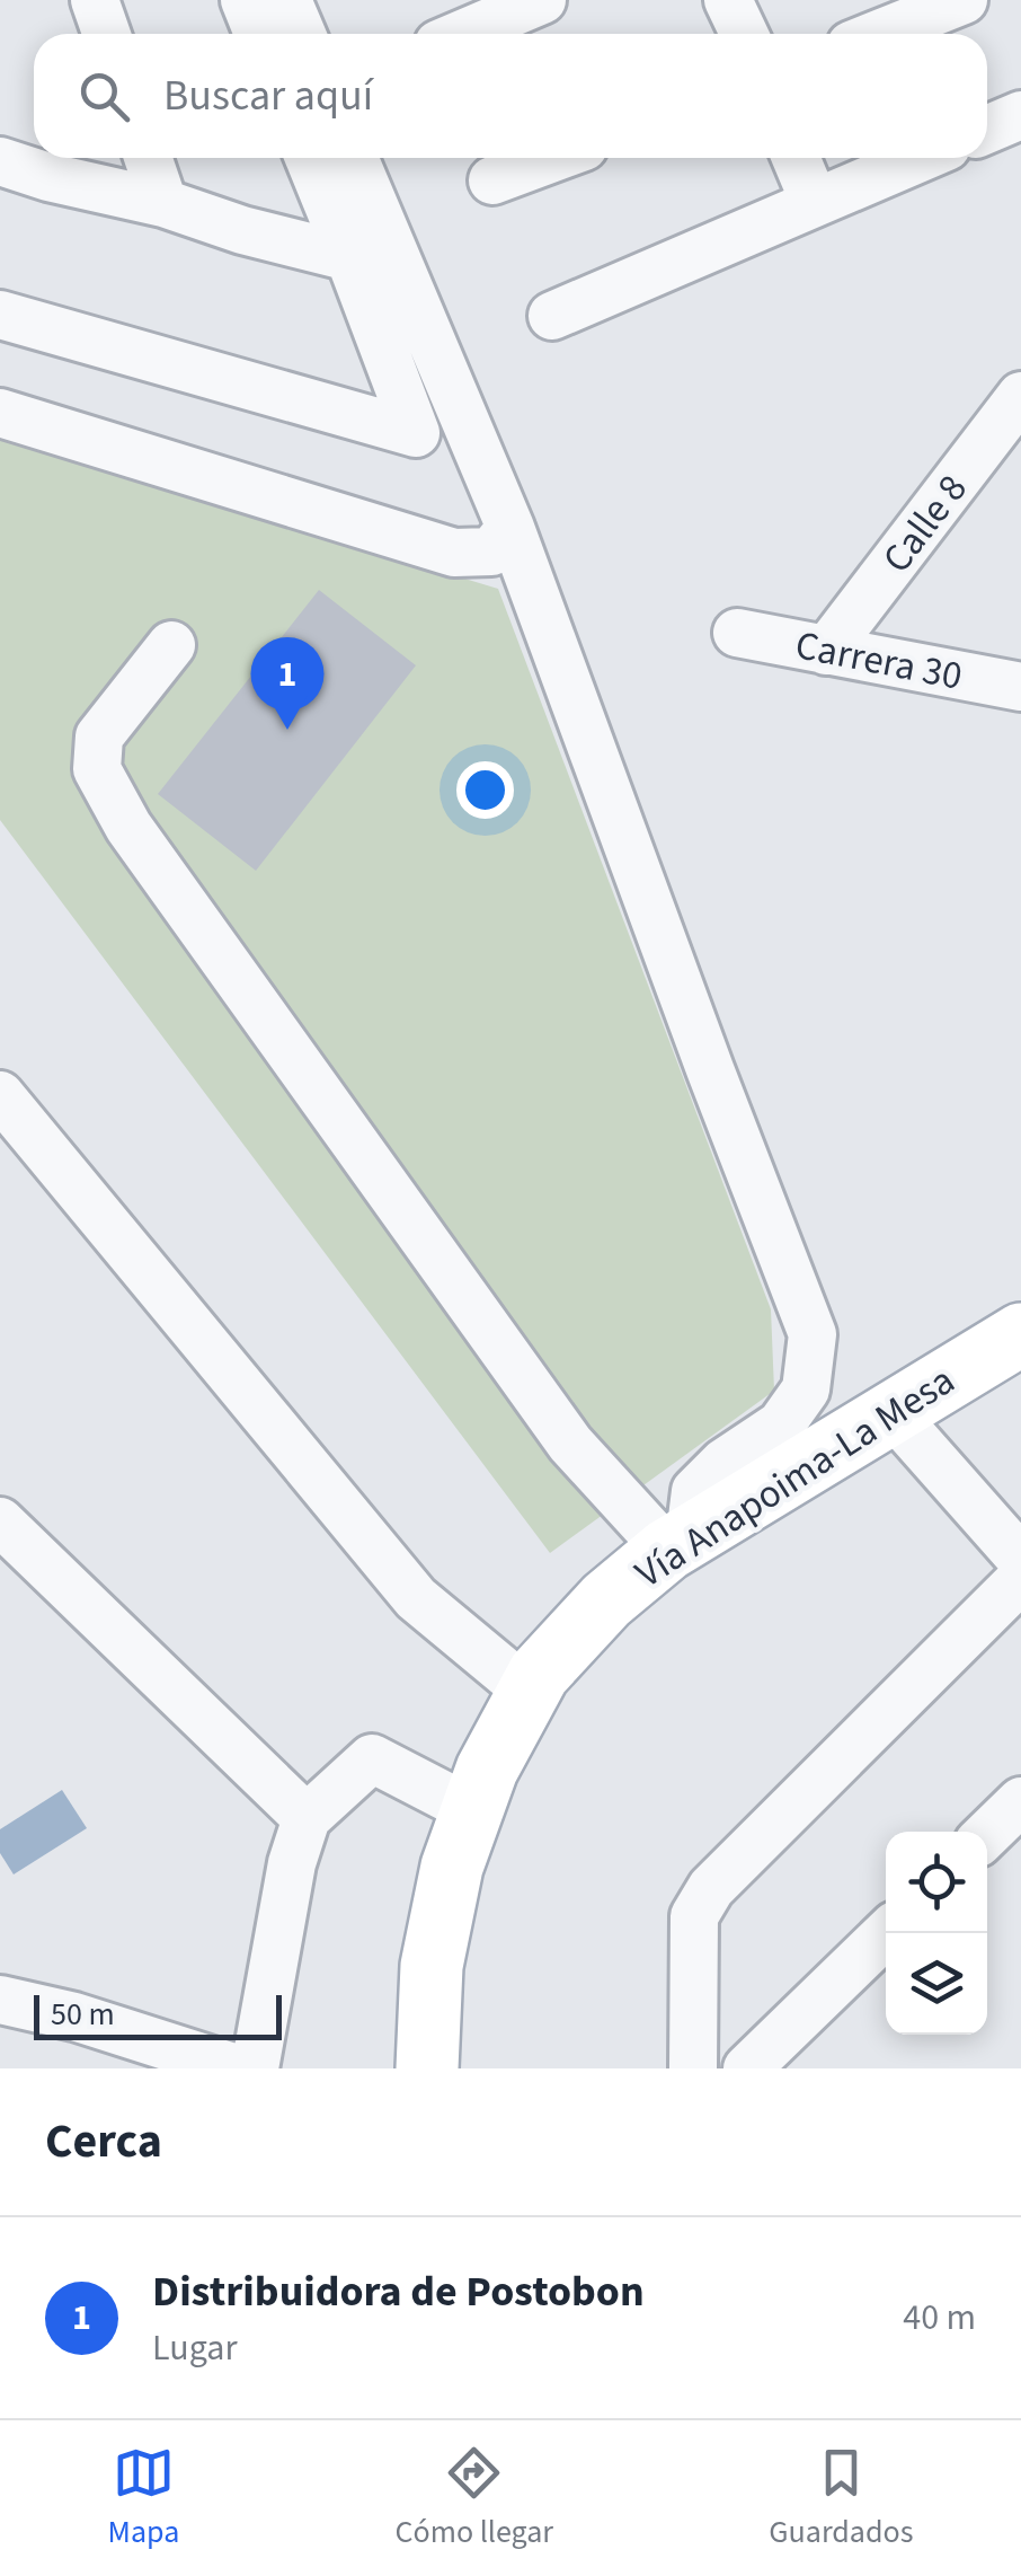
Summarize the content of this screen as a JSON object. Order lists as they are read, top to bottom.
{
  "streets": {
    "main road": ["Vía Anapoima-La Mesa"],
    "street": ["Calle 8", "Carrera 30"]
  },
  "crossings": [
    ["Calle 8", "Carrera 30"]
  ],
  "scale_bar": "50 m",
  "page": {
    "search": "Buscar aquí",
    "pins": "1",
    "scale": "50 m",
    "heading": "Cerca",
    "list": [
      {
        "mark": "1",
        "name": "Distribuidora de Postobon",
        "note": "Lugar",
        "value": "40 m"
      }
    ],
    "nav": ["Mapa", "Cómo llegar", "Guardados"]
  }
}
